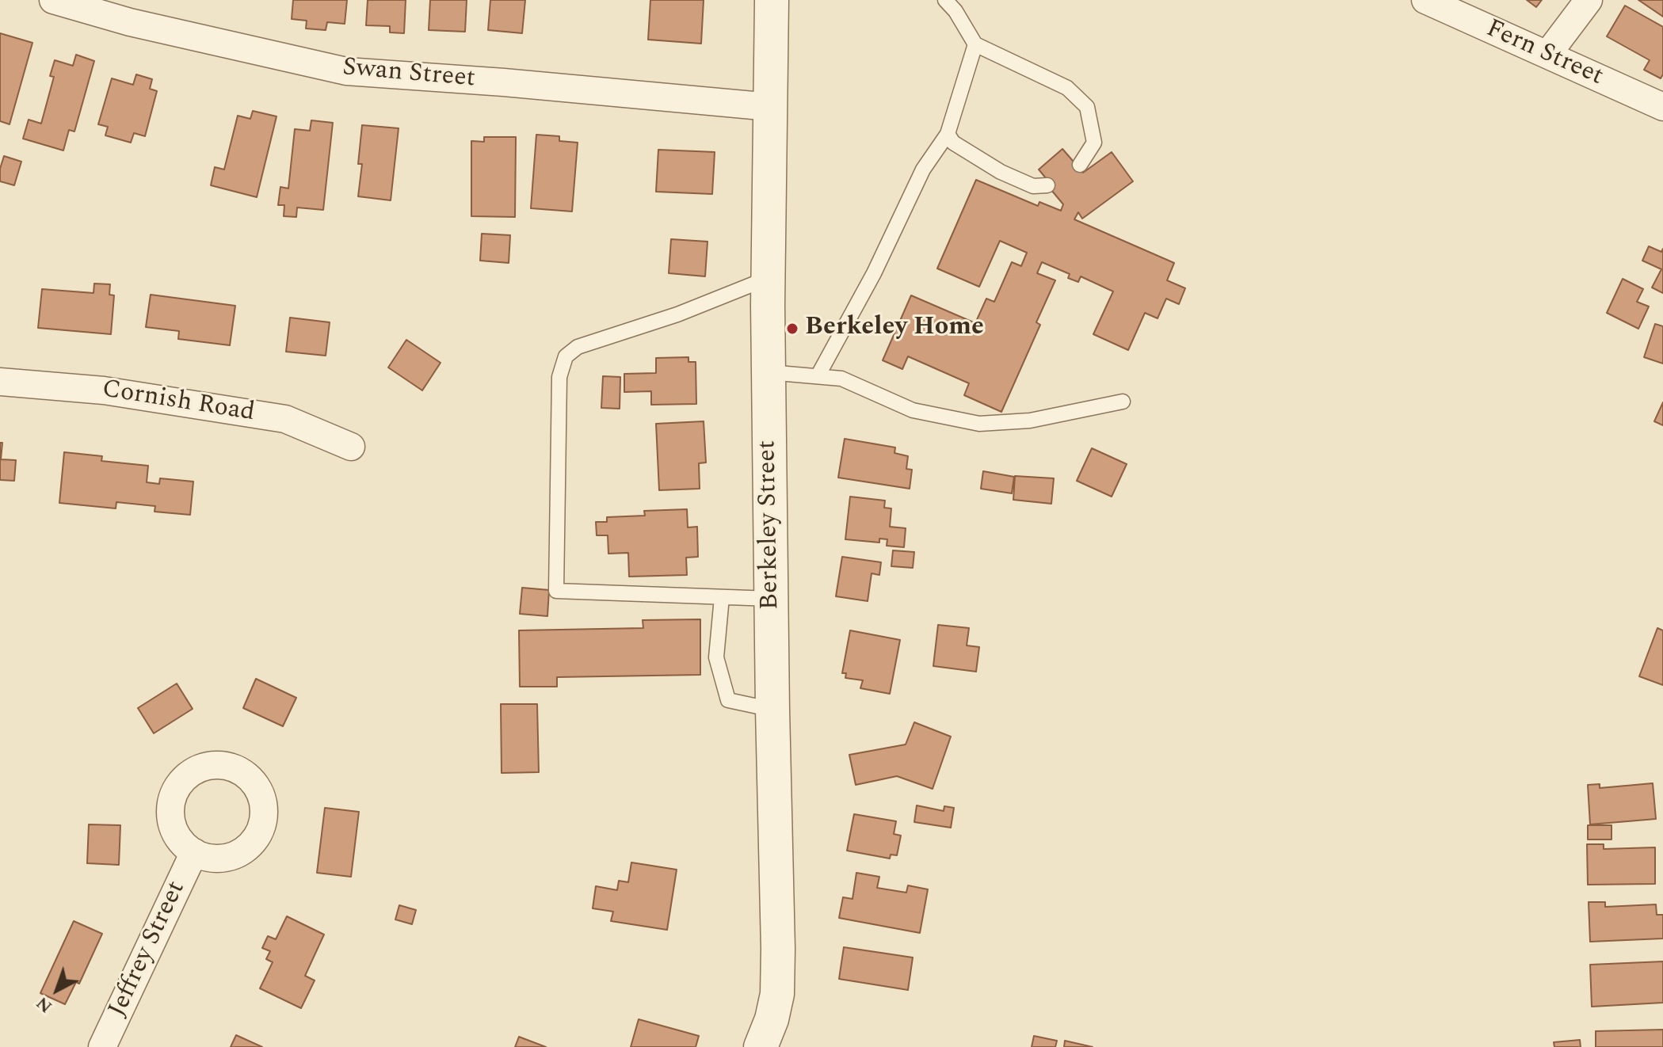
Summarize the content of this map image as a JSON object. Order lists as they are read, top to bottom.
{
  "streets": {
    "street": [
      "Fern Street",
      "Swan Street",
      "Cornish Road",
      "Berkeley Street",
      "Jeffrey Street"
    ]
  },
  "crossings": [
    ["Swan Street", "Berkeley Street"]
  ],
  "places": ["Berkeley Home"],
  "north": "bottom left"
}
